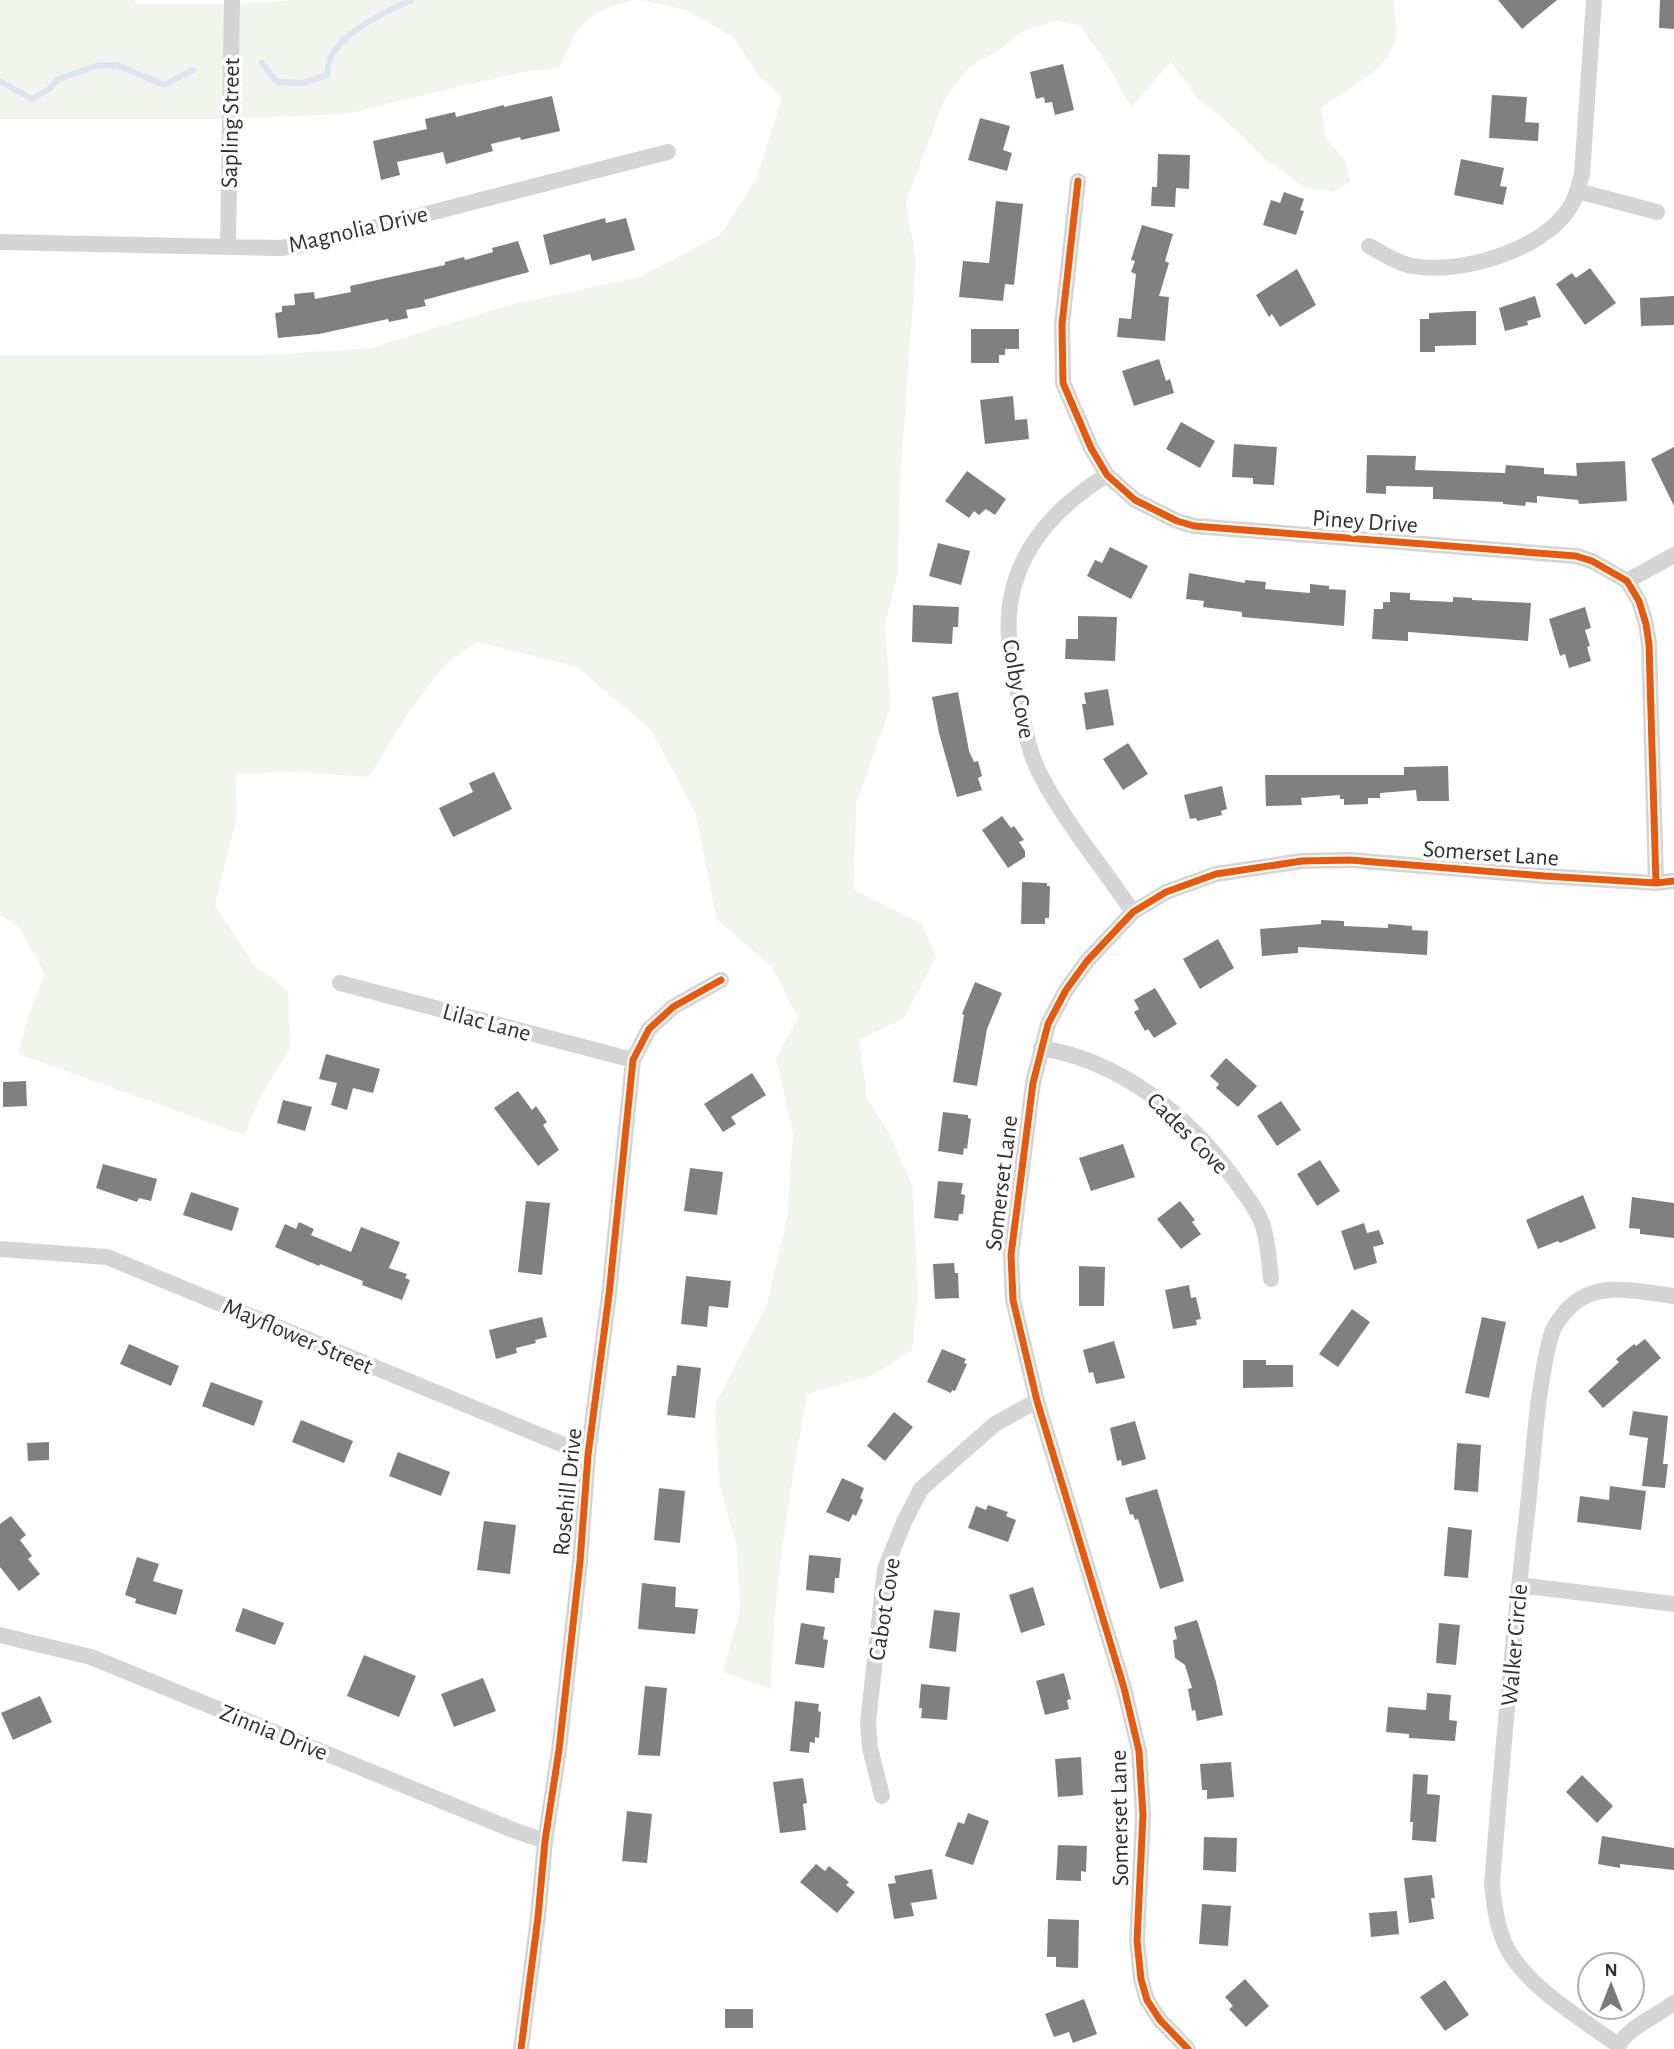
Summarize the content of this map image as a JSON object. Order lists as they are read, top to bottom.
{
  "streets": {
    "street": [
      "Sapling Street",
      "Magnolia Drive",
      "Piney Drive",
      "Colby Cove",
      "Somerset Lane",
      "Lilac Lane",
      "Cades Cove",
      "Mayflower Street",
      "Rosehill Drive",
      "Cabot Cove",
      "Walker Circle",
      "Zinnia Drive"
    ]
  },
  "crossings": [
    ["Sapling Street", "Magnolia Drive"],
    ["Piney Drive", "Colby Cove"],
    ["Colby Cove", "Somerset Lane"],
    ["Somerset Lane", "Cades Cove"],
    ["Somerset Lane", "Cabot Cove"],
    ["Lilac Lane", "Rosehill Drive"],
    ["Mayflower Street", "Rosehill Drive"],
    ["Rosehill Drive", "Zinnia Drive"]
  ],
  "north": "top"
}
